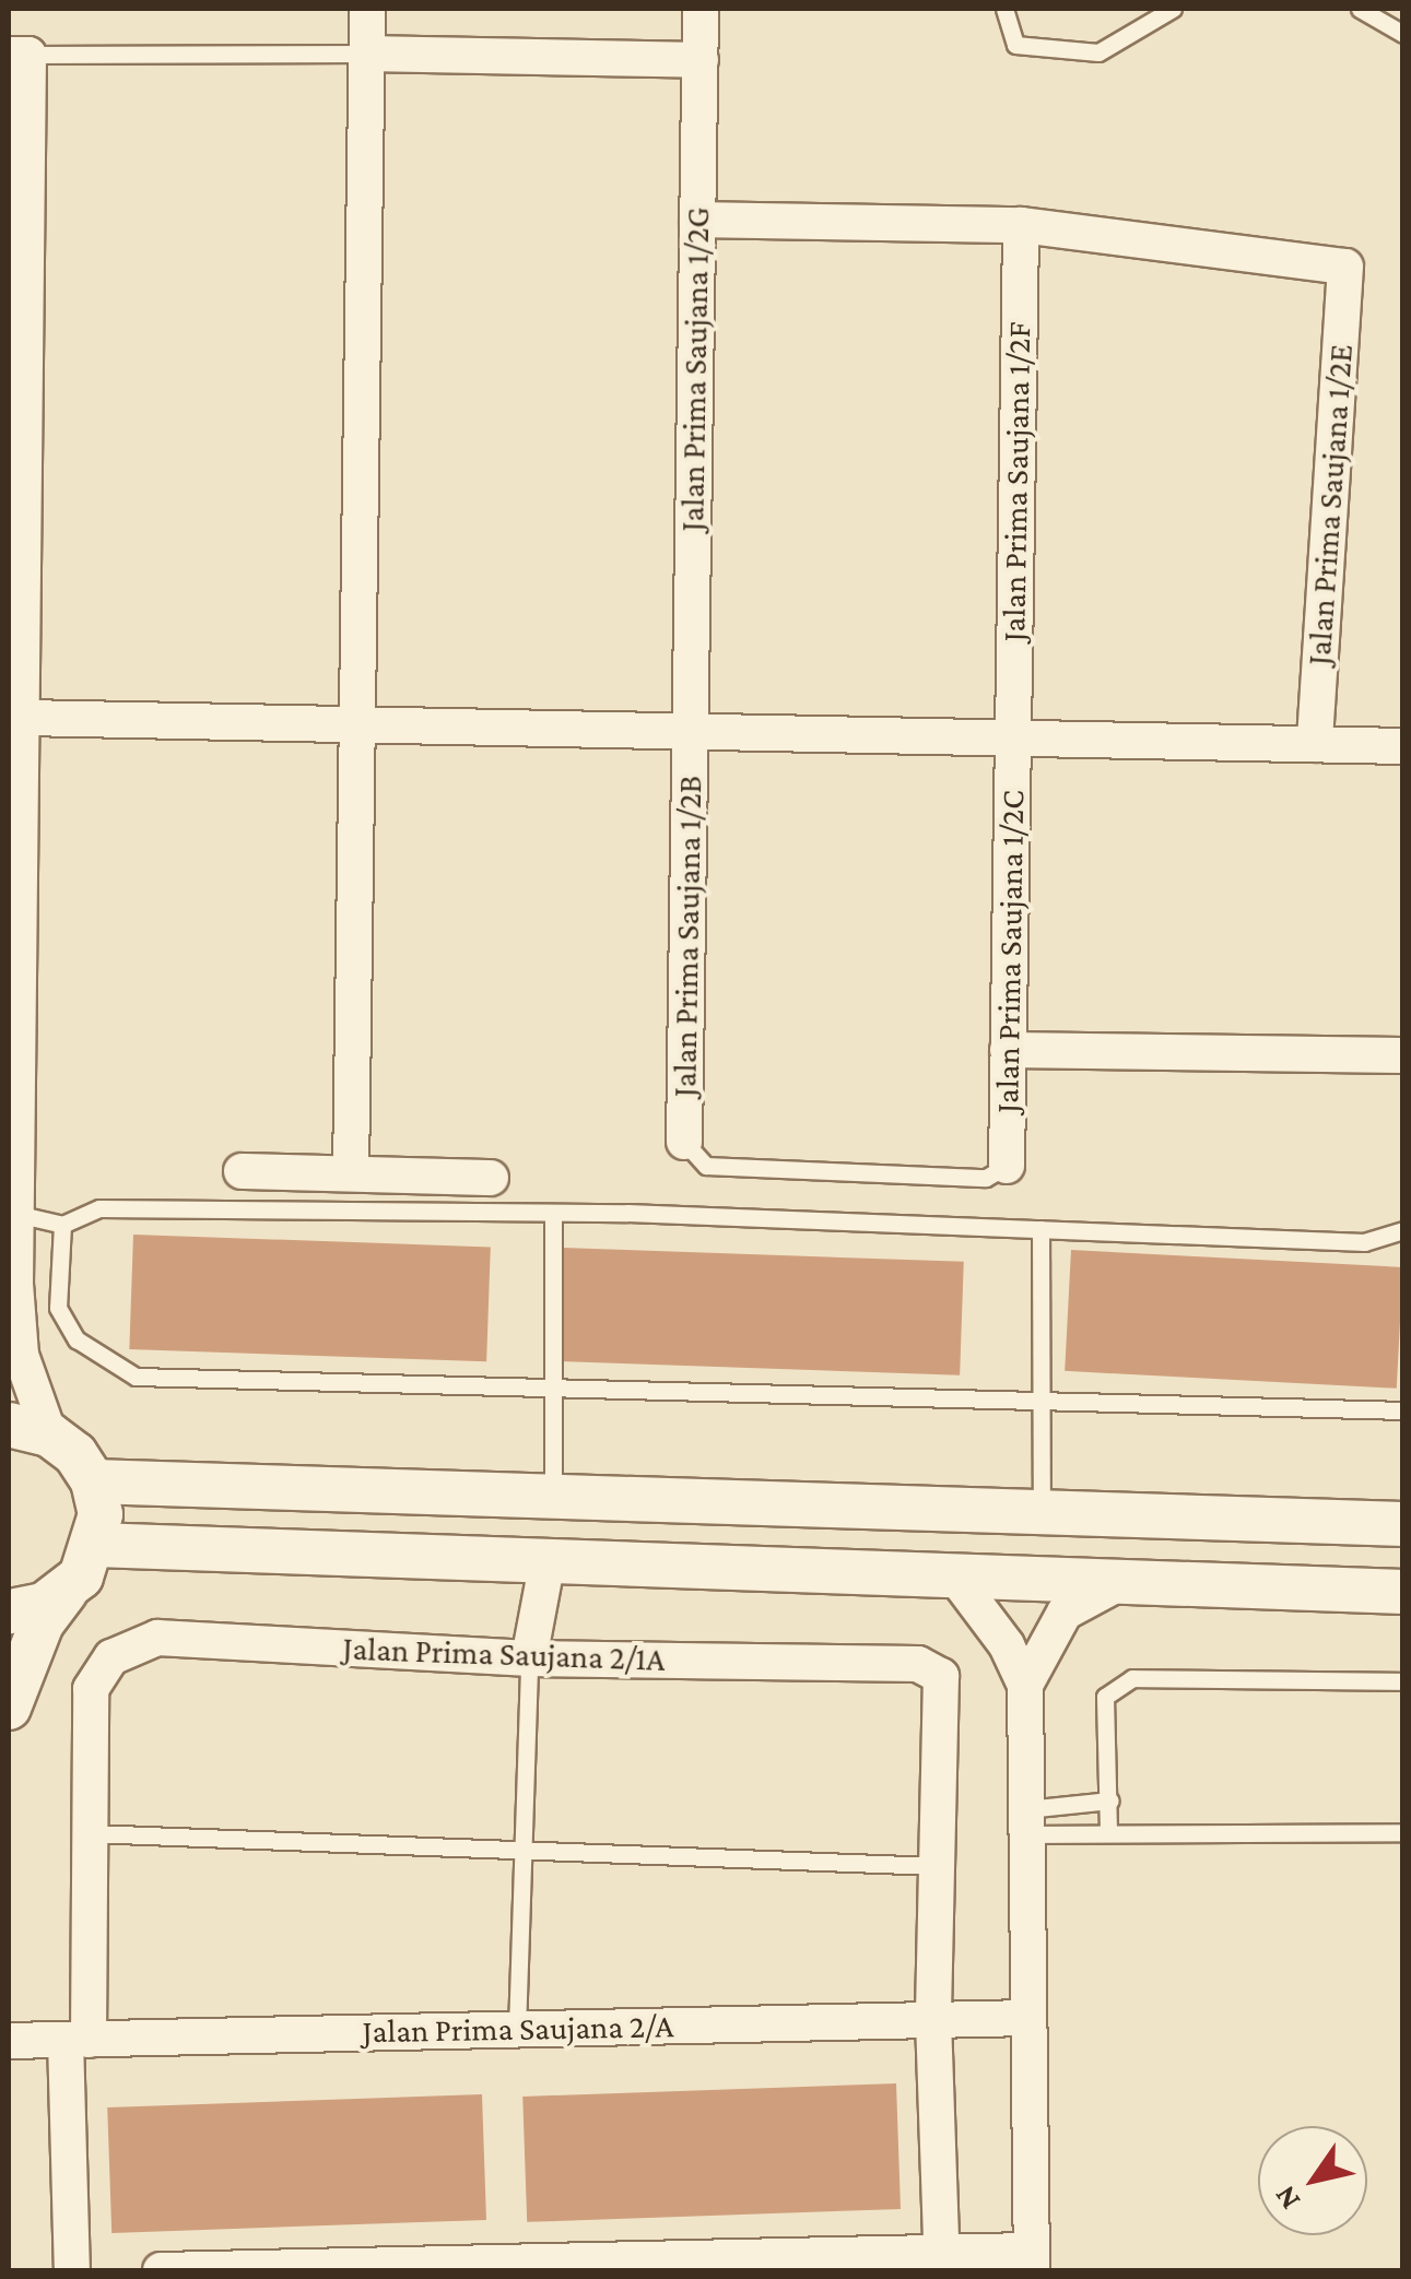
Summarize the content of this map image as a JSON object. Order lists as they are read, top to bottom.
{
  "streets": {
    "street": [
      "Jalan Prima Saujana 1/2G",
      "Jalan Prima Saujana 1/2F",
      "Jalan Prima Saujana 1/2E",
      "Jalan Prima Saujana 1/2B",
      "Jalan Prima Saujana 1/2C",
      "Jalan Prima Saujana 2/1A",
      "Jalan Prima Saujana 2/A"
    ]
  },
  "crossings": [
    ["Jalan Prima Saujana 1/2G", "Jalan Prima Saujana 1/2B"],
    ["Jalan Prima Saujana 1/2F", "Jalan Prima Saujana 1/2E"],
    ["Jalan Prima Saujana 1/2F", "Jalan Prima Saujana 1/2C"],
    ["Jalan Prima Saujana 2/1A", "Jalan Prima Saujana 2/A"]
  ],
  "north": "bottom left"
}
